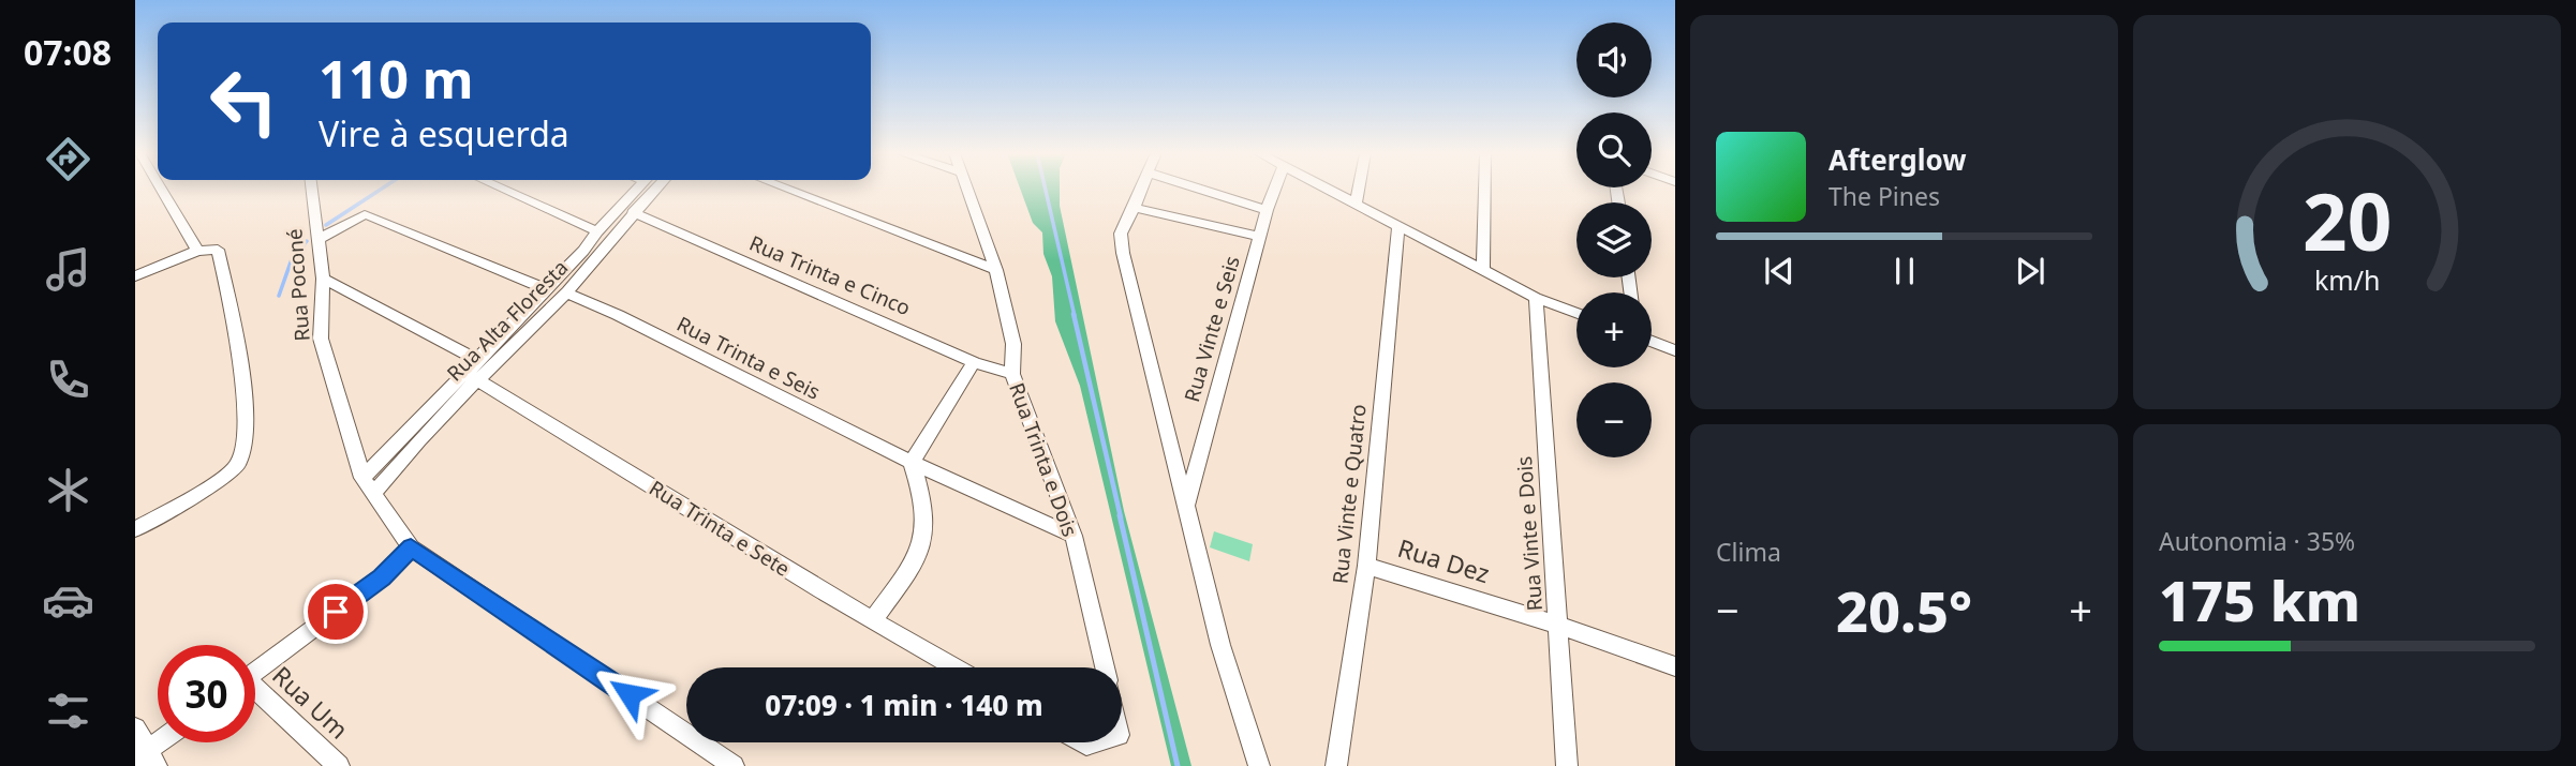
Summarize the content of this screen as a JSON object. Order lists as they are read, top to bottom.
{
  "streets": {
    "street": [
      "Rua Trinta e Cinco",
      "Rua Poconé",
      "Rua Alta Floresta",
      "Rua Vinte e Seis",
      "Rua Trinta e Seis",
      "Rua Trinta e Dois",
      "Rua Vinte e Quatro",
      "Rua Trinta e Sete",
      "Rua Vinte e Dois",
      "Rua Dez",
      "Rua Um"
    ]
  },
  "crossings": [
    ["Rua Trinta e Cinco", "Rua Alta Floresta"],
    ["Rua Trinta e Cinco", "Rua Trinta e Dois"],
    ["Rua Poconé", "Rua Alta Floresta"],
    ["Rua Poconé", "Rua Trinta e Sete"],
    ["Rua Alta Floresta", "Rua Trinta e Seis"],
    ["Rua Alta Floresta", "Rua Trinta e Sete"],
    ["Rua Vinte e Quatro", "Rua Dez"],
    ["Rua Vinte e Dois", "Rua Dez"]
  ],
  "page": {
    "tabs": "07:08",
    "map_buttons": ["+", "−"],
    "turn": ["110 m", "Vire à esquerda"],
    "song": ["Afterglow", "The Pines"],
    "tile": [
      "Clima",
      ["Autonomia · 35%", "175 km"]
    ],
    "heat": ["−", "20.5°", "+"],
    "limit": "30",
    "trip": "07:09 · 1 min · 140 m",
    "gauge": ["20", "km/h"]
  }
}
